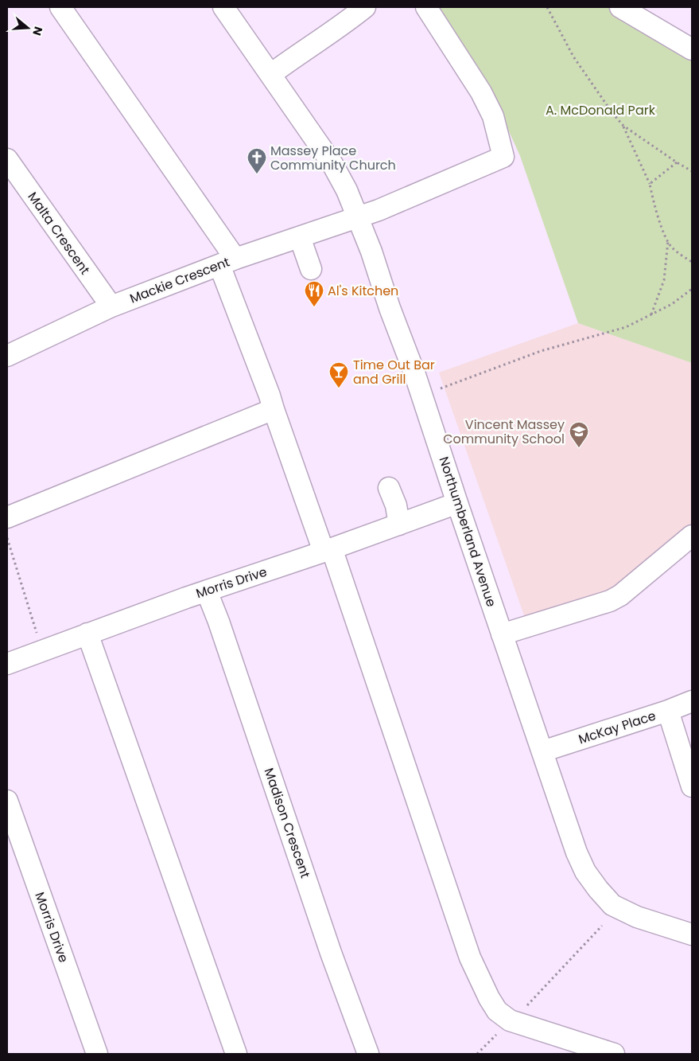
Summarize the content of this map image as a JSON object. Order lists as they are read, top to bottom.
{
  "streets": {
    "street": [
      "Malta Crescent",
      "Mackie Crescent",
      "Northumberland Avenue",
      "Morris Drive",
      "McKay Place",
      "Madison Crescent"
    ]
  },
  "crossings": [
    ["Malta Crescent", "Mackie Crescent"],
    ["Mackie Crescent", "Northumberland Avenue"],
    ["Northumberland Avenue", "Morris Drive"],
    ["Northumberland Avenue", "McKay Place"],
    ["Morris Drive", "Madison Crescent"]
  ],
  "parks": ["A. McDonald Park"],
  "places": {
    "church": ["Massey Place Community Church"],
    "restaurant": ["Al's Kitchen"],
    "bar": ["Time Out Bar and Grill"],
    "school or university": ["Vincent Massey Community School"]
  },
  "north": "right"
}
